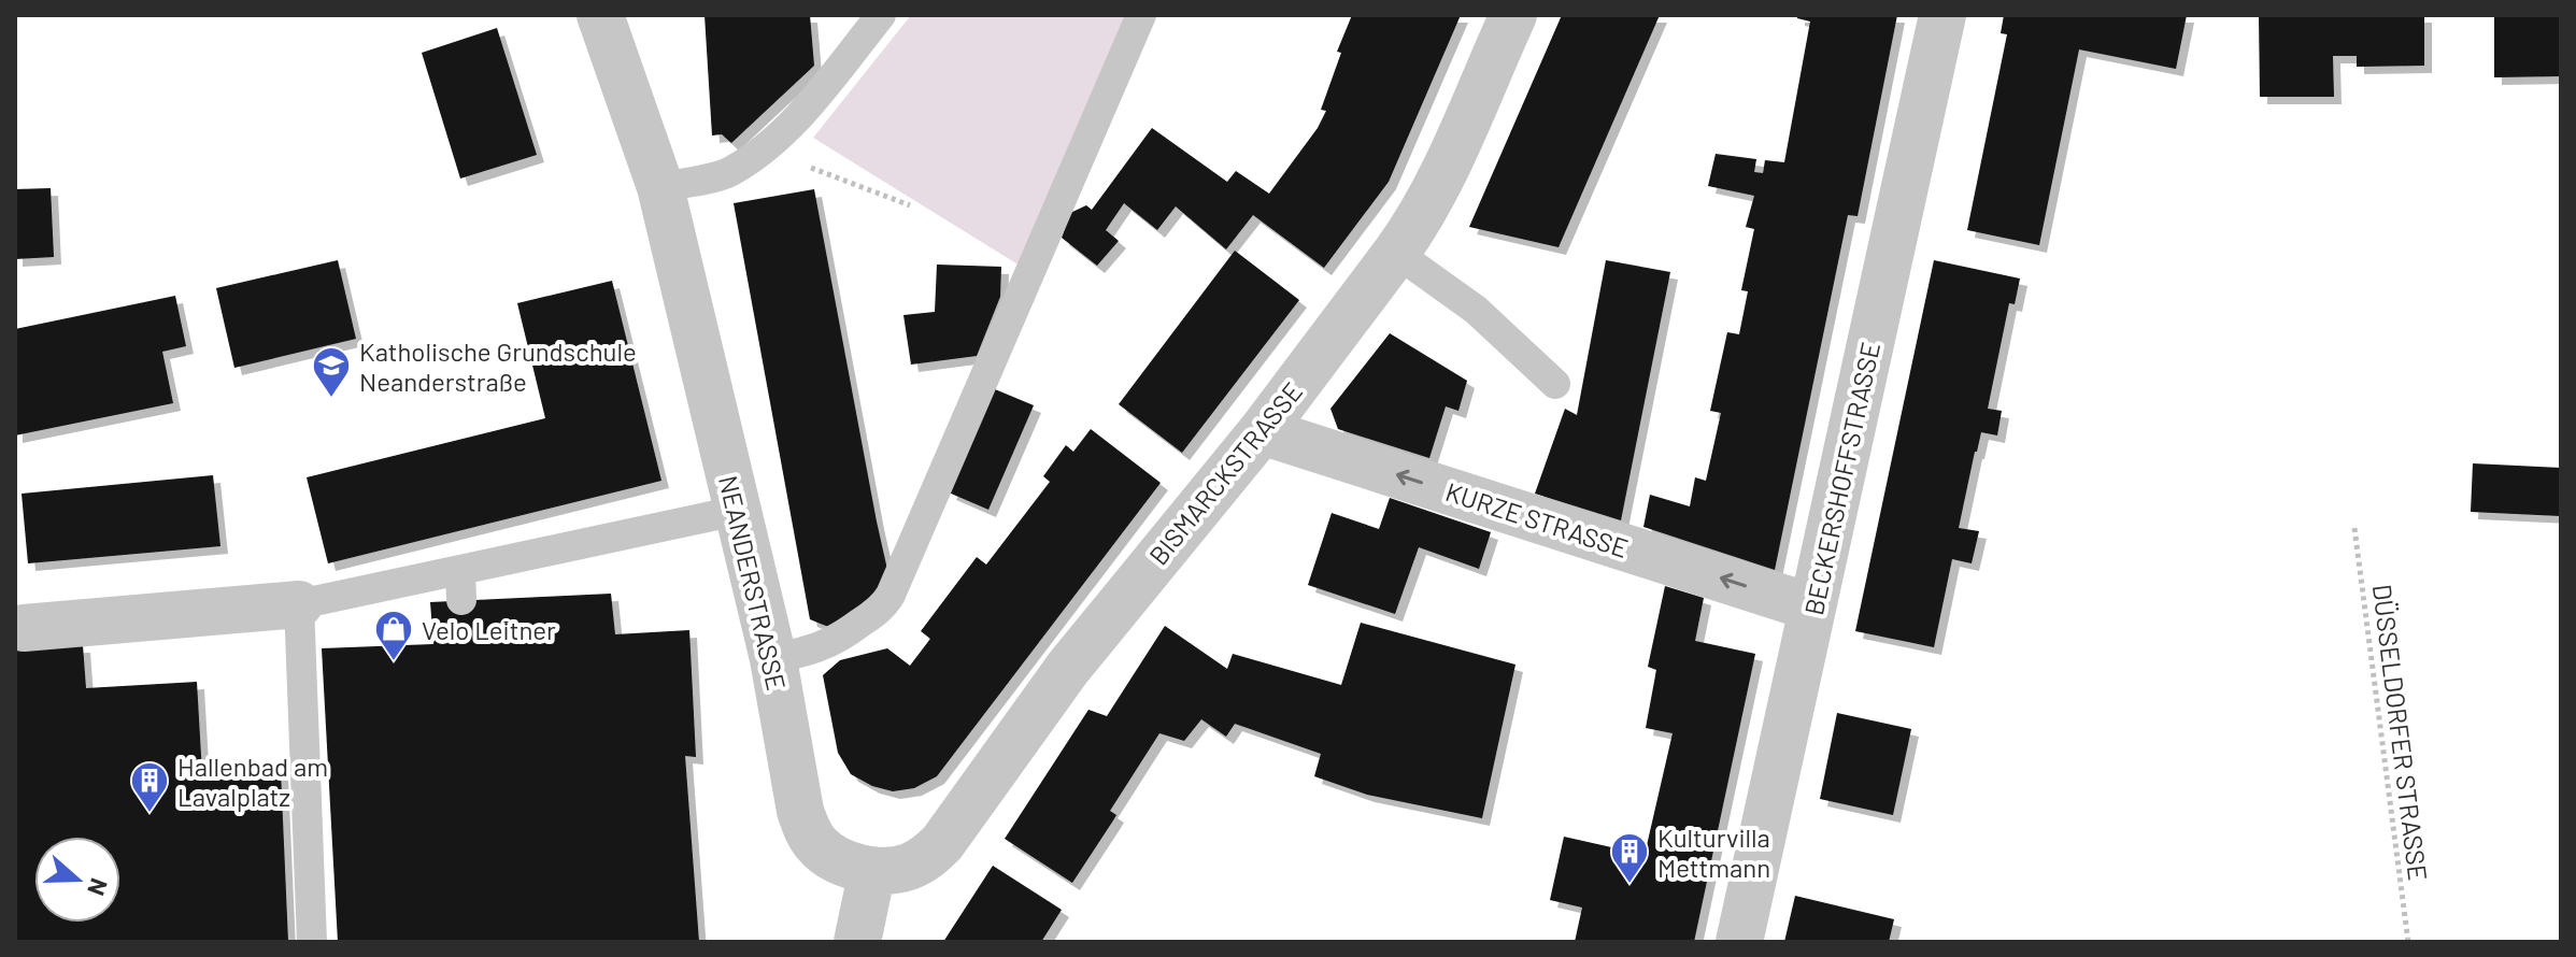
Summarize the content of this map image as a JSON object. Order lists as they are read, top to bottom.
{
  "streets": {
    "street": [
      "BISMARCKSTRASSE",
      "BECKERSHOFFSTRASSE",
      "KURZE STRASSE",
      "NEANDERSTRASSE"
    ],
    "path": ["DÜSSELDORFER STRASSE"]
  },
  "crossings": [
    ["BISMARCKSTRASSE", "KURZE STRASSE"],
    ["BISMARCKSTRASSE", "NEANDERSTRASSE"],
    ["BECKERSHOFFSTRASSE", "KURZE STRASSE"]
  ],
  "one_way": ["KURZE STRASSE"],
  "places": {
    "school or university": ["Katholische Grundschule Neanderstraße"],
    "shop": ["Velo Leitner"],
    "building": ["Hallenbad am Lavalplatz", "Kulturvilla Mettmann"]
  },
  "north": "right"
}
